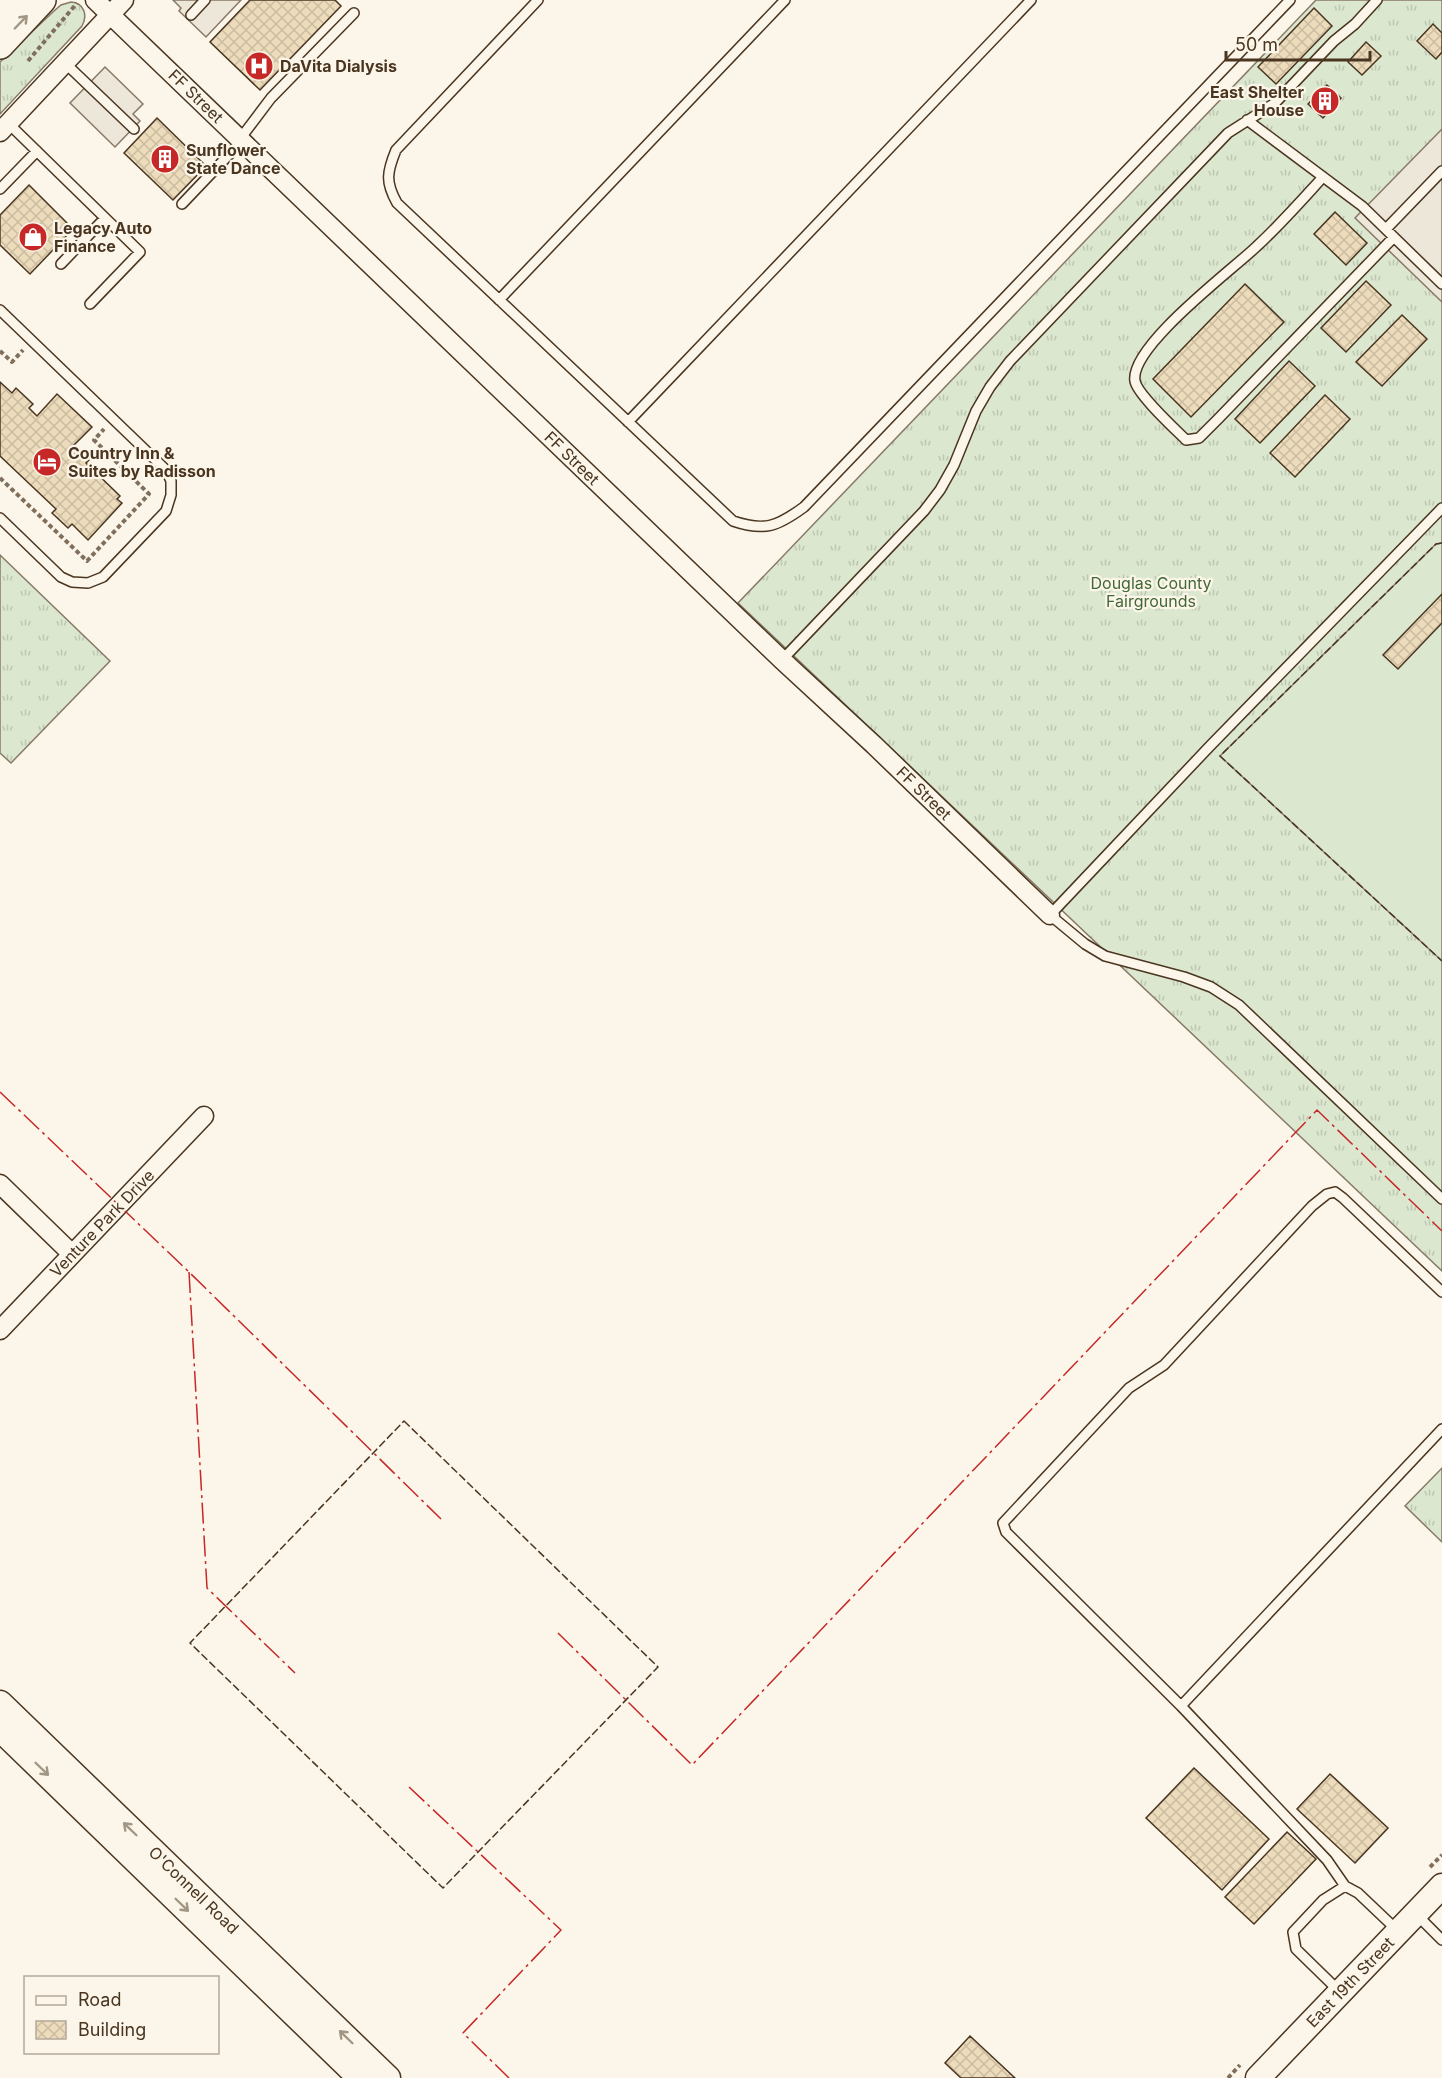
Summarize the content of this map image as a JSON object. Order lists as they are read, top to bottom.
{
  "streets": {
    "street": [
      "FF Street",
      "Venture Park Drive",
      "O'Connell Road",
      "East 19th Street"
    ]
  },
  "parks": ["Douglas County Fairgrounds"],
  "places": {
    "hospital": ["DaVita Dialysis"],
    "building": ["East Shelter House", "Sunflower State Dance"],
    "shop": ["Legacy Auto Finance"],
    "hotel": ["Country Inn & Suites by Radisson"]
  },
  "legend": ["Road", "Building"],
  "scale_bar": "50 m"
}
